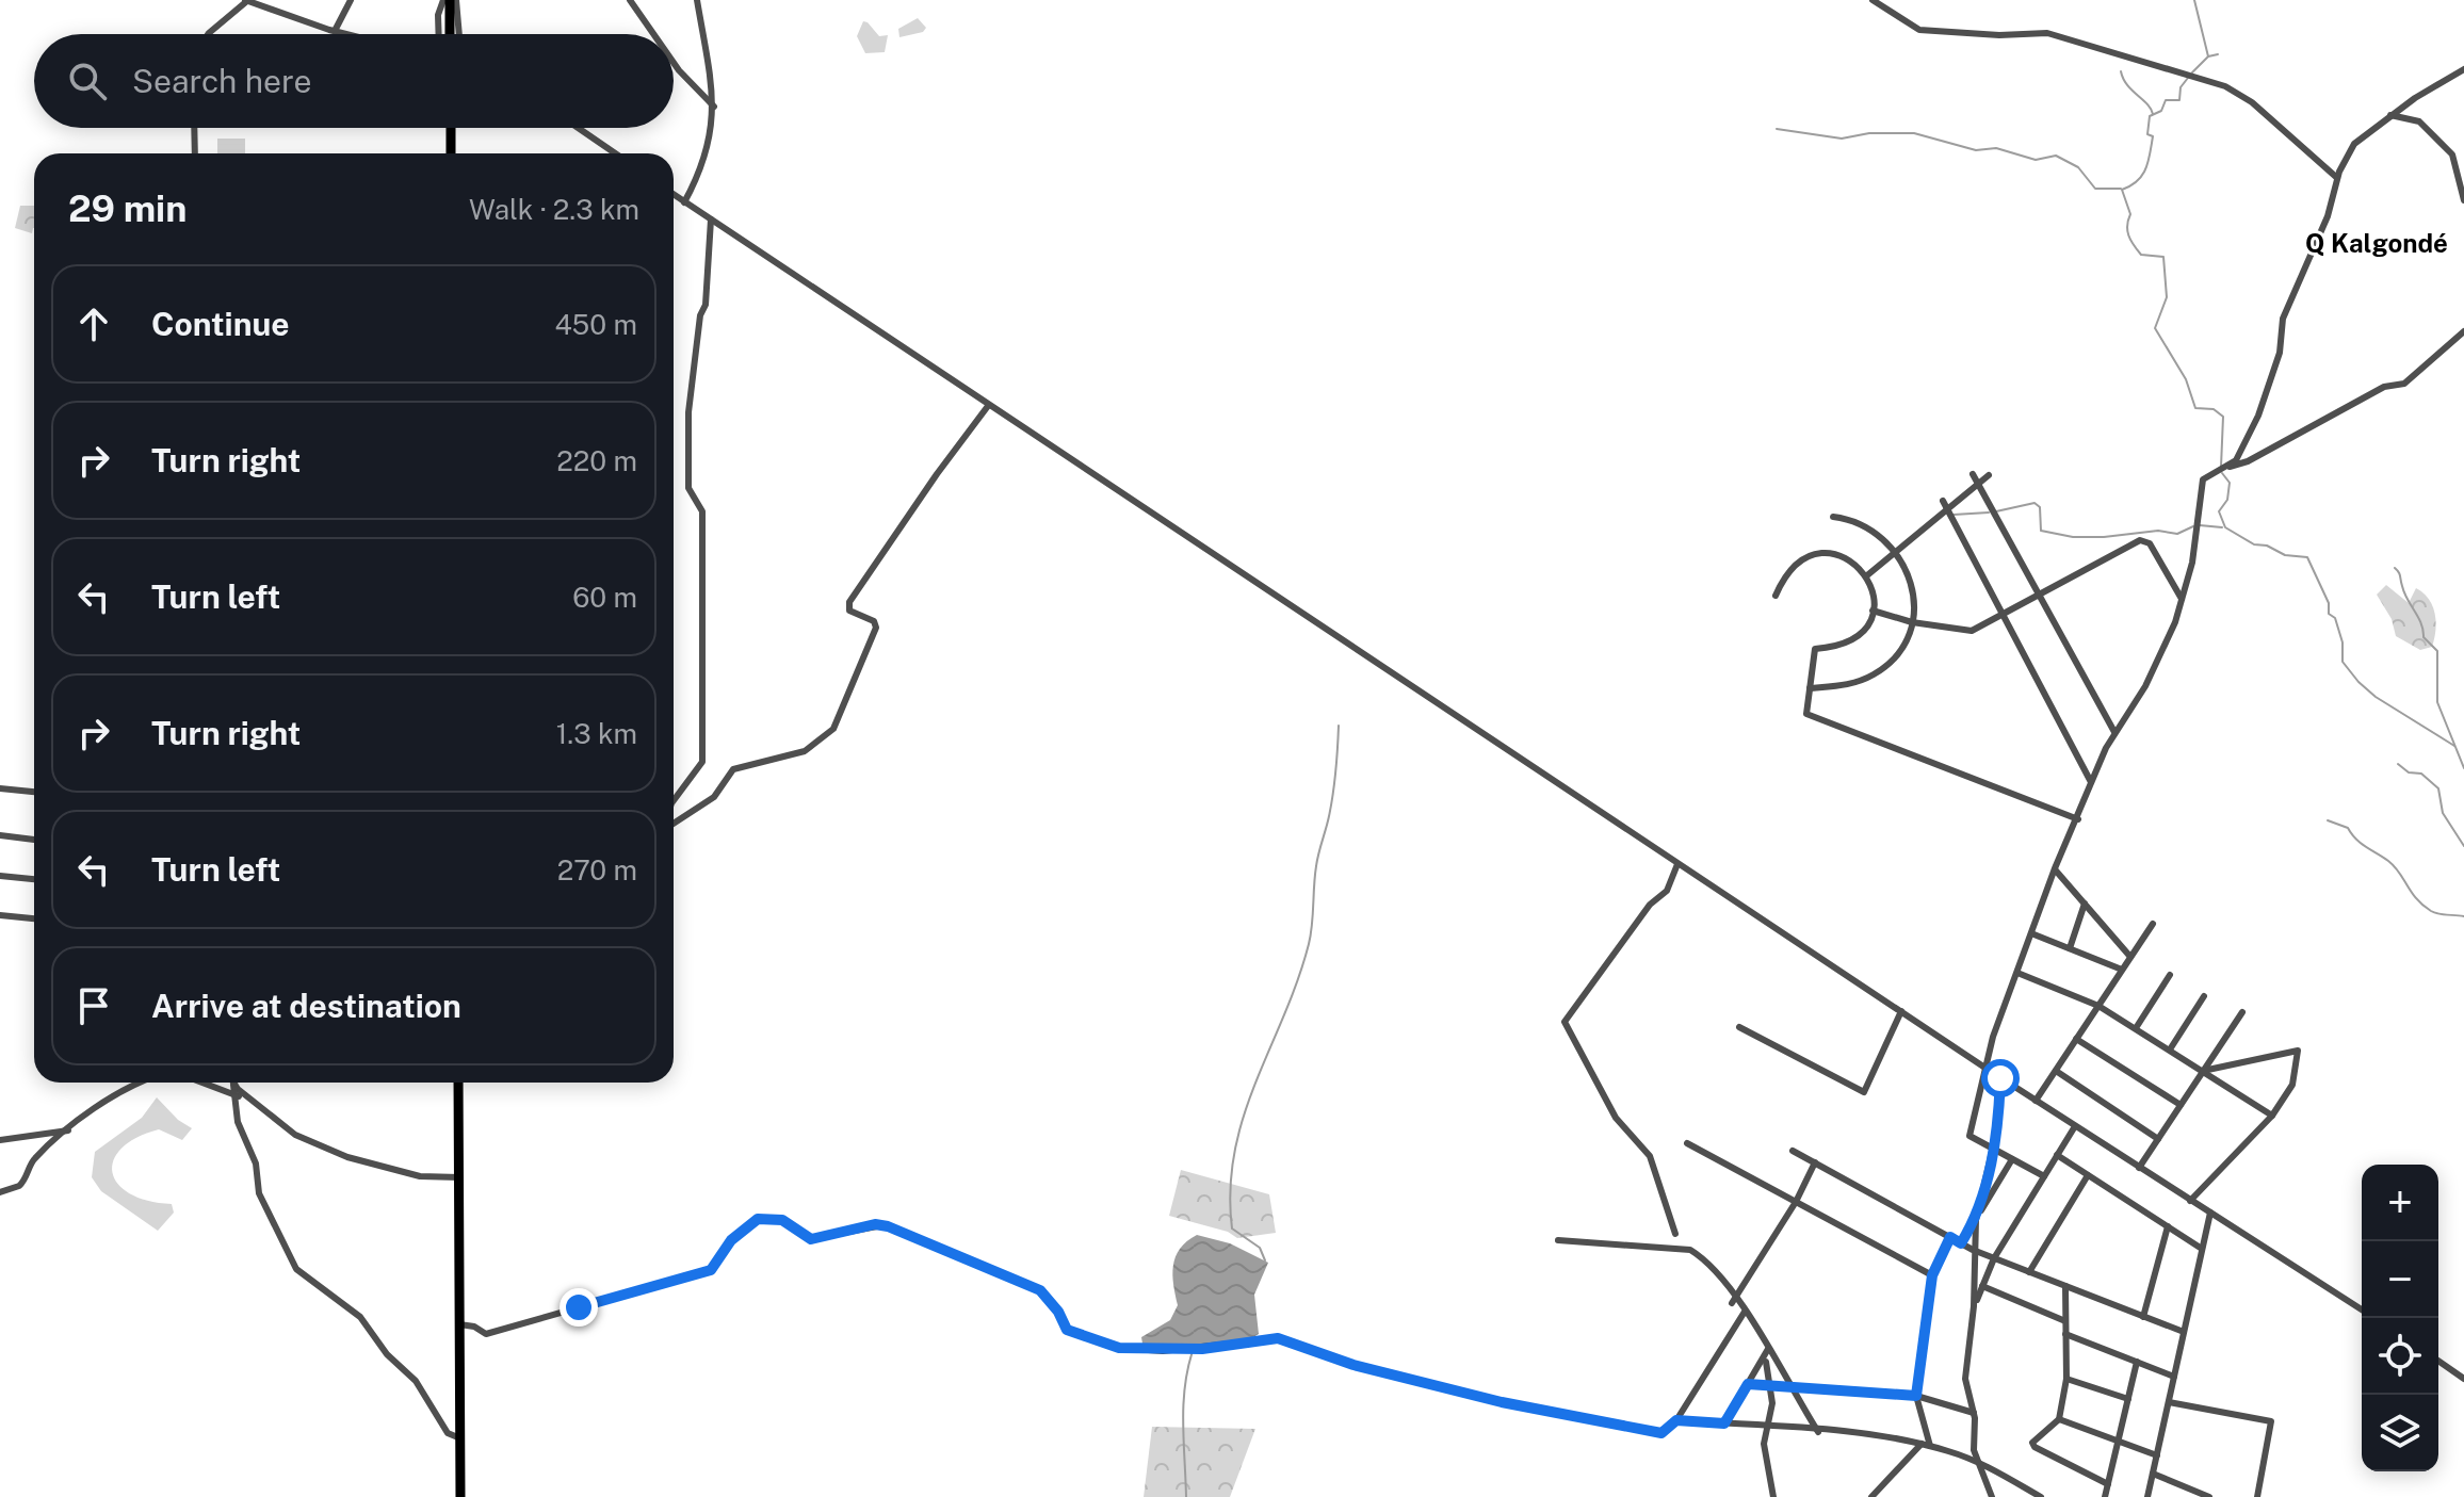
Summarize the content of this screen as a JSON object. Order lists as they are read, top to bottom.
{
  "districts": ["Q Kalgondé"],
  "page": {
    "search": "Search here",
    "heading": ["29 min", "Walk · 2.3 km"],
    "list": [
      ["Continue", "450 m"],
      ["Turn right", "220 m"],
      ["Turn left", "60 m"],
      ["Turn right", "1.3 km"],
      ["Turn left", "270 m"],
      "Arrive at destination"
    ],
    "map_buttons": ["+", "−"]
  }
}
